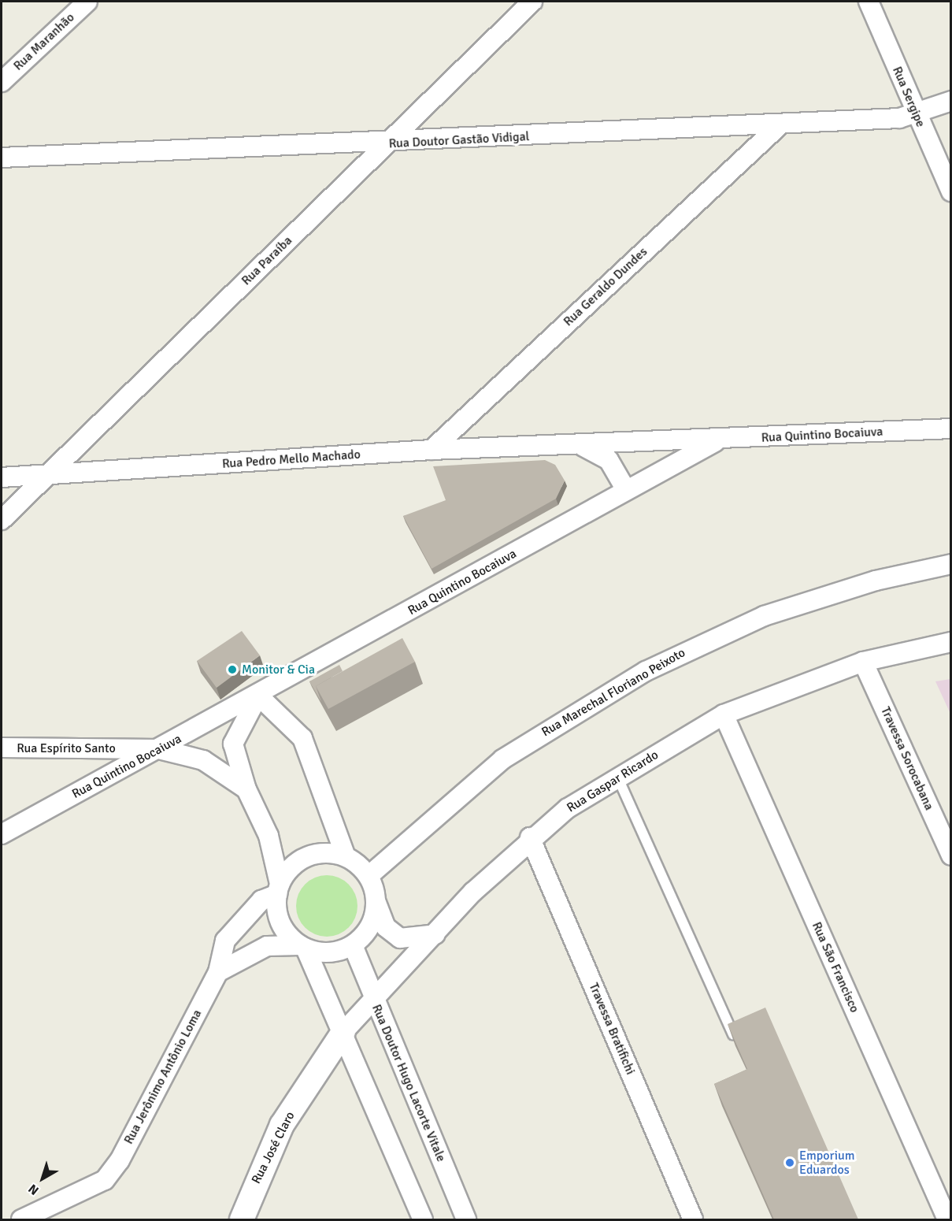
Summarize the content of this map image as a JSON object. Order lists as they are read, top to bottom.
{
  "streets": {
    "street": [
      "Rua Maranhão",
      "Rua Sergipe",
      "Rua Doutor Gastão Vidigal",
      "Rua Paraíba",
      "Rua Geraldo Dundes",
      "Rua Quintino Bocaiuva",
      "Rua Pedro Mello Machado",
      "Rua Marechal Floriano Peixoto",
      "Rua Espírito Santo",
      "Travessa Sorocabana",
      "Rua Gaspar Ricardo",
      "Rua São Francisco",
      "Travessa Bratifichi",
      "Rua Jerônimo Antônio Loma",
      "Rua Doutor Hugo Lacorte Vitale",
      "Rua José Claro"
    ]
  },
  "crossings": [
    ["Rua Sergipe", "Rua Doutor Gastão Vidigal"],
    ["Rua Doutor Gastão Vidigal", "Rua Paraíba"],
    ["Rua Doutor Gastão Vidigal", "Rua Geraldo Dundes"],
    ["Rua Paraíba", "Rua Pedro Mello Machado"],
    ["Rua Geraldo Dundes", "Rua Pedro Mello Machado"],
    ["Rua Quintino Bocaiuva", "Rua Pedro Mello Machado"],
    ["Rua Quintino Bocaiuva", "Rua Espírito Santo"],
    ["Rua Marechal Floriano Peixoto", "Rua Jerônimo Antônio Loma"],
    ["Rua Marechal Floriano Peixoto", "Rua Doutor Hugo Lacorte Vitale"],
    ["Travessa Sorocabana", "Rua Gaspar Ricardo"],
    ["Rua Gaspar Ricardo", "Rua São Francisco"],
    ["Rua Gaspar Ricardo", "Travessa Bratifichi"],
    ["Rua Gaspar Ricardo", "Rua Doutor Hugo Lacorte Vitale"],
    ["Rua Gaspar Ricardo", "Rua José Claro"],
    ["Rua Jerônimo Antônio Loma", "Rua Doutor Hugo Lacorte Vitale"]
  ],
  "places": ["Monitor & Cia", "Emporium Eduardos"],
  "north": "bottom left"
}
